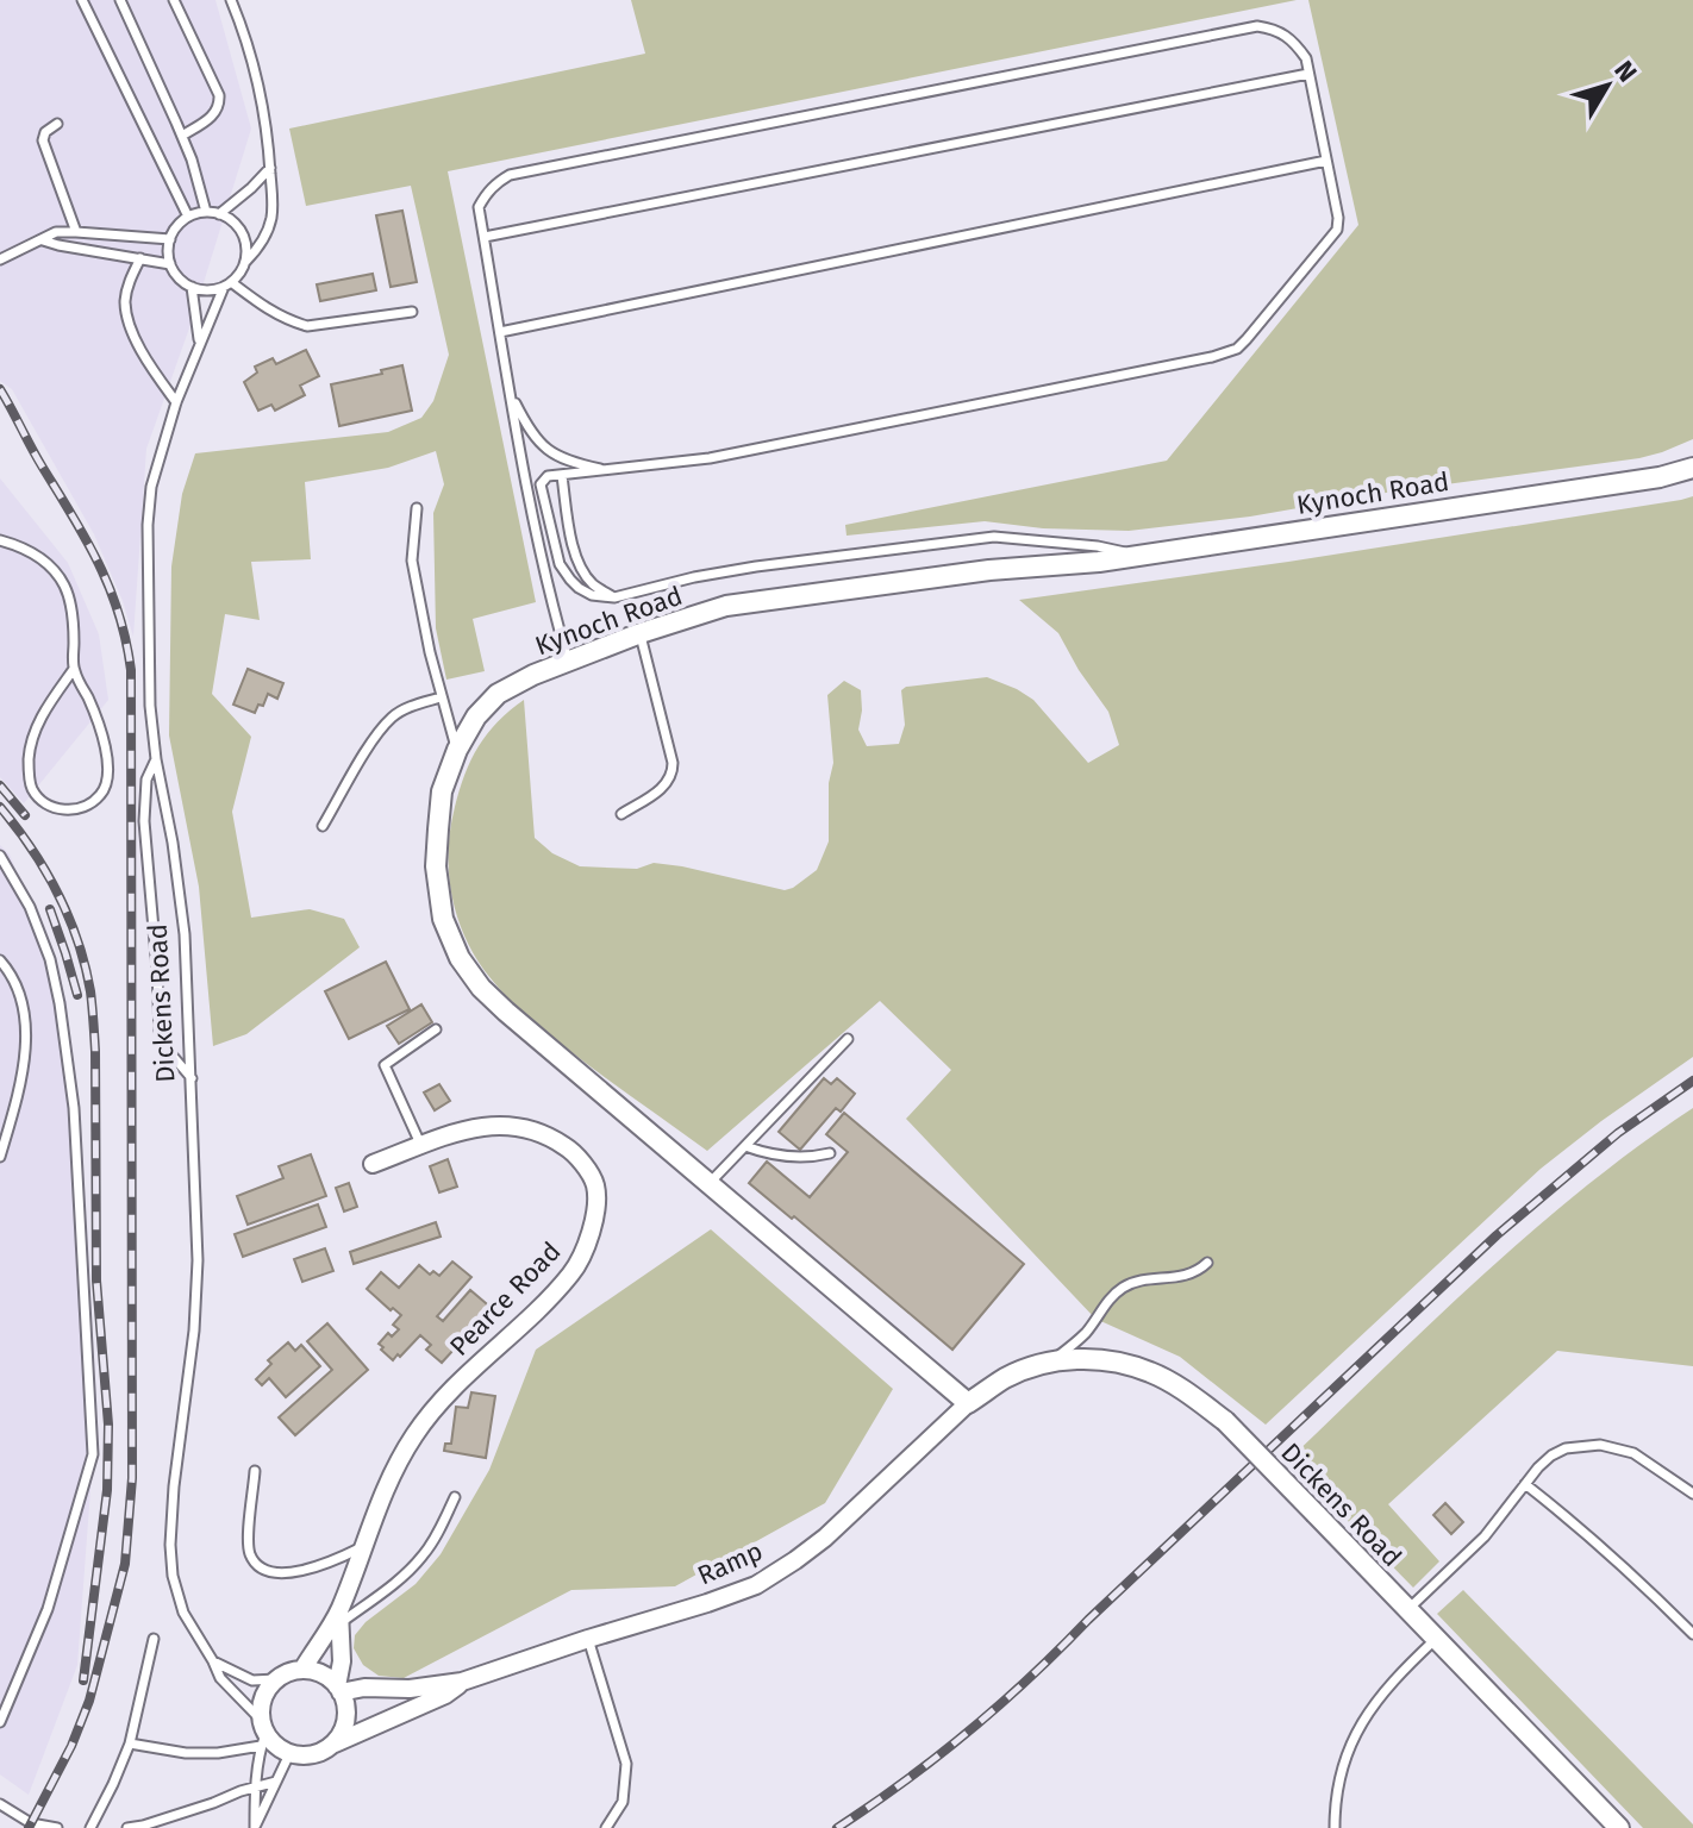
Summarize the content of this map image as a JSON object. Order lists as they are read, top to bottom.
{
  "streets": {
    "street": [
      "Kynoch Road",
      "Dickens Road",
      "Pearce Road",
      "Ramp"
    ]
  },
  "crossings": [
    ["Kynoch Road", "Dickens Road"],
    ["Kynoch Road", "Ramp"],
    ["Dickens Road", "Pearce Road"],
    ["Dickens Road", "Ramp"],
    ["Pearce Road", "Ramp"]
  ],
  "north": "top right"
}
